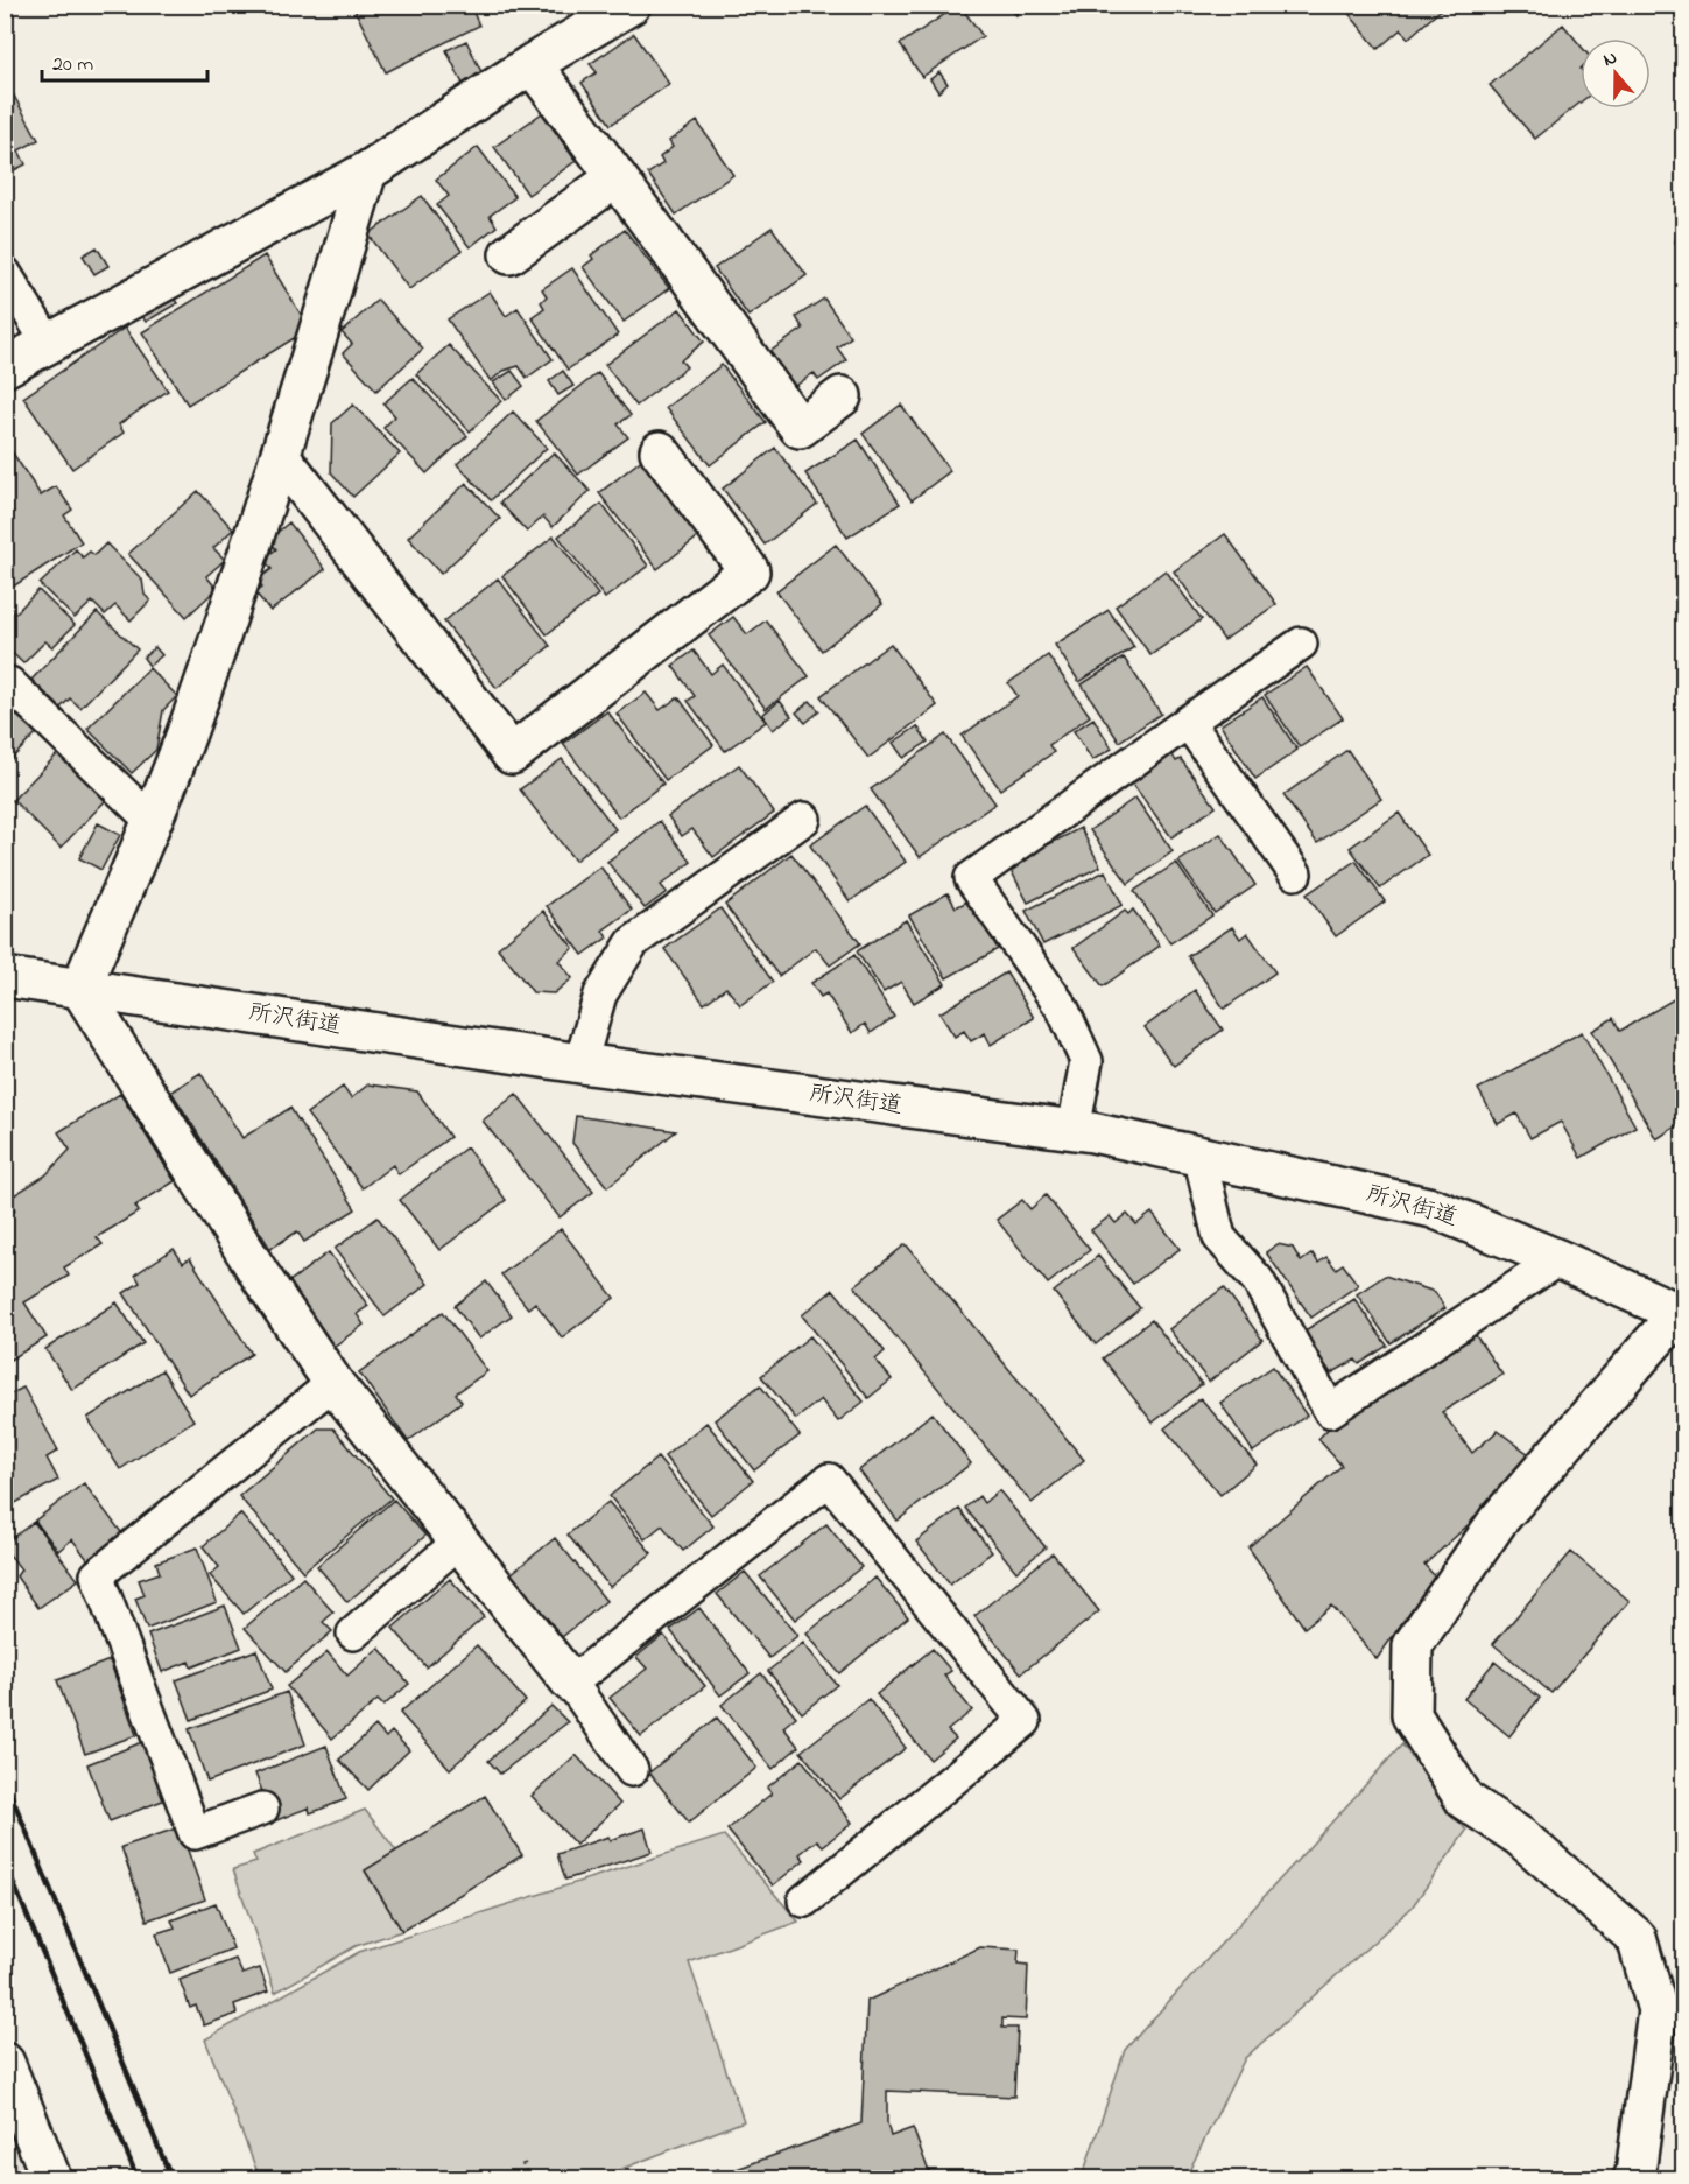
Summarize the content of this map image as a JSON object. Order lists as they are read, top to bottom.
{
  "streets": {
    "street": ["所沢街道"]
  },
  "scale_bar": "20 m",
  "north": "top"
}
